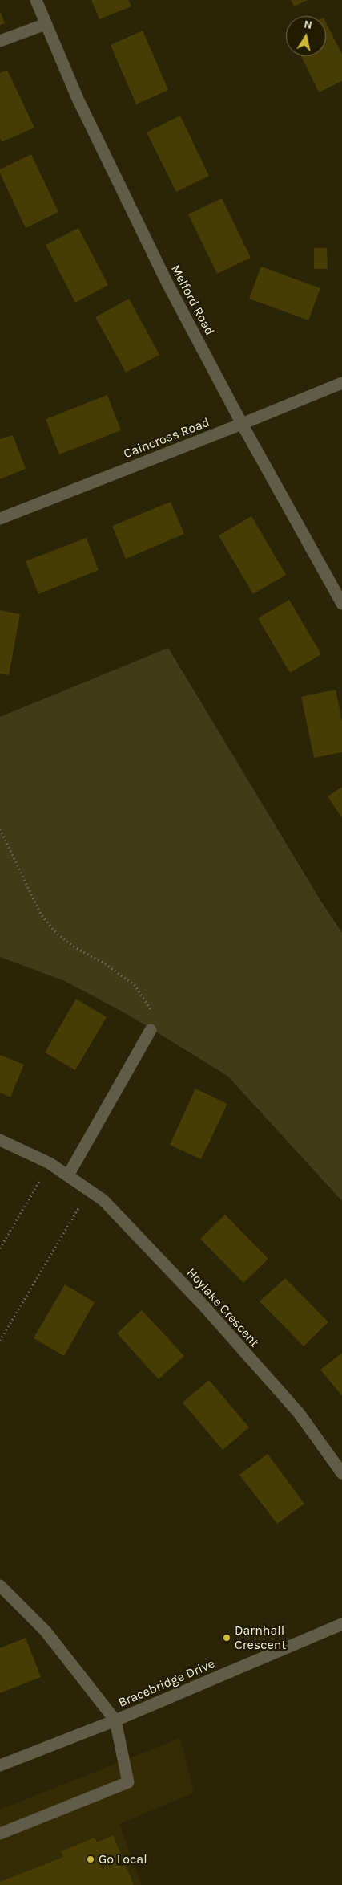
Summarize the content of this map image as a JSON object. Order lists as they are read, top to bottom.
{
  "streets": {
    "street": [
      "Melford Road",
      "Caincross Road",
      "Hoylake Crescent",
      "Bracebridge Drive"
    ]
  },
  "crossings": [
    ["Melford Road", "Caincross Road"]
  ],
  "places": ["Darnhall Crescent", "Go Local"],
  "north": "top"
}
